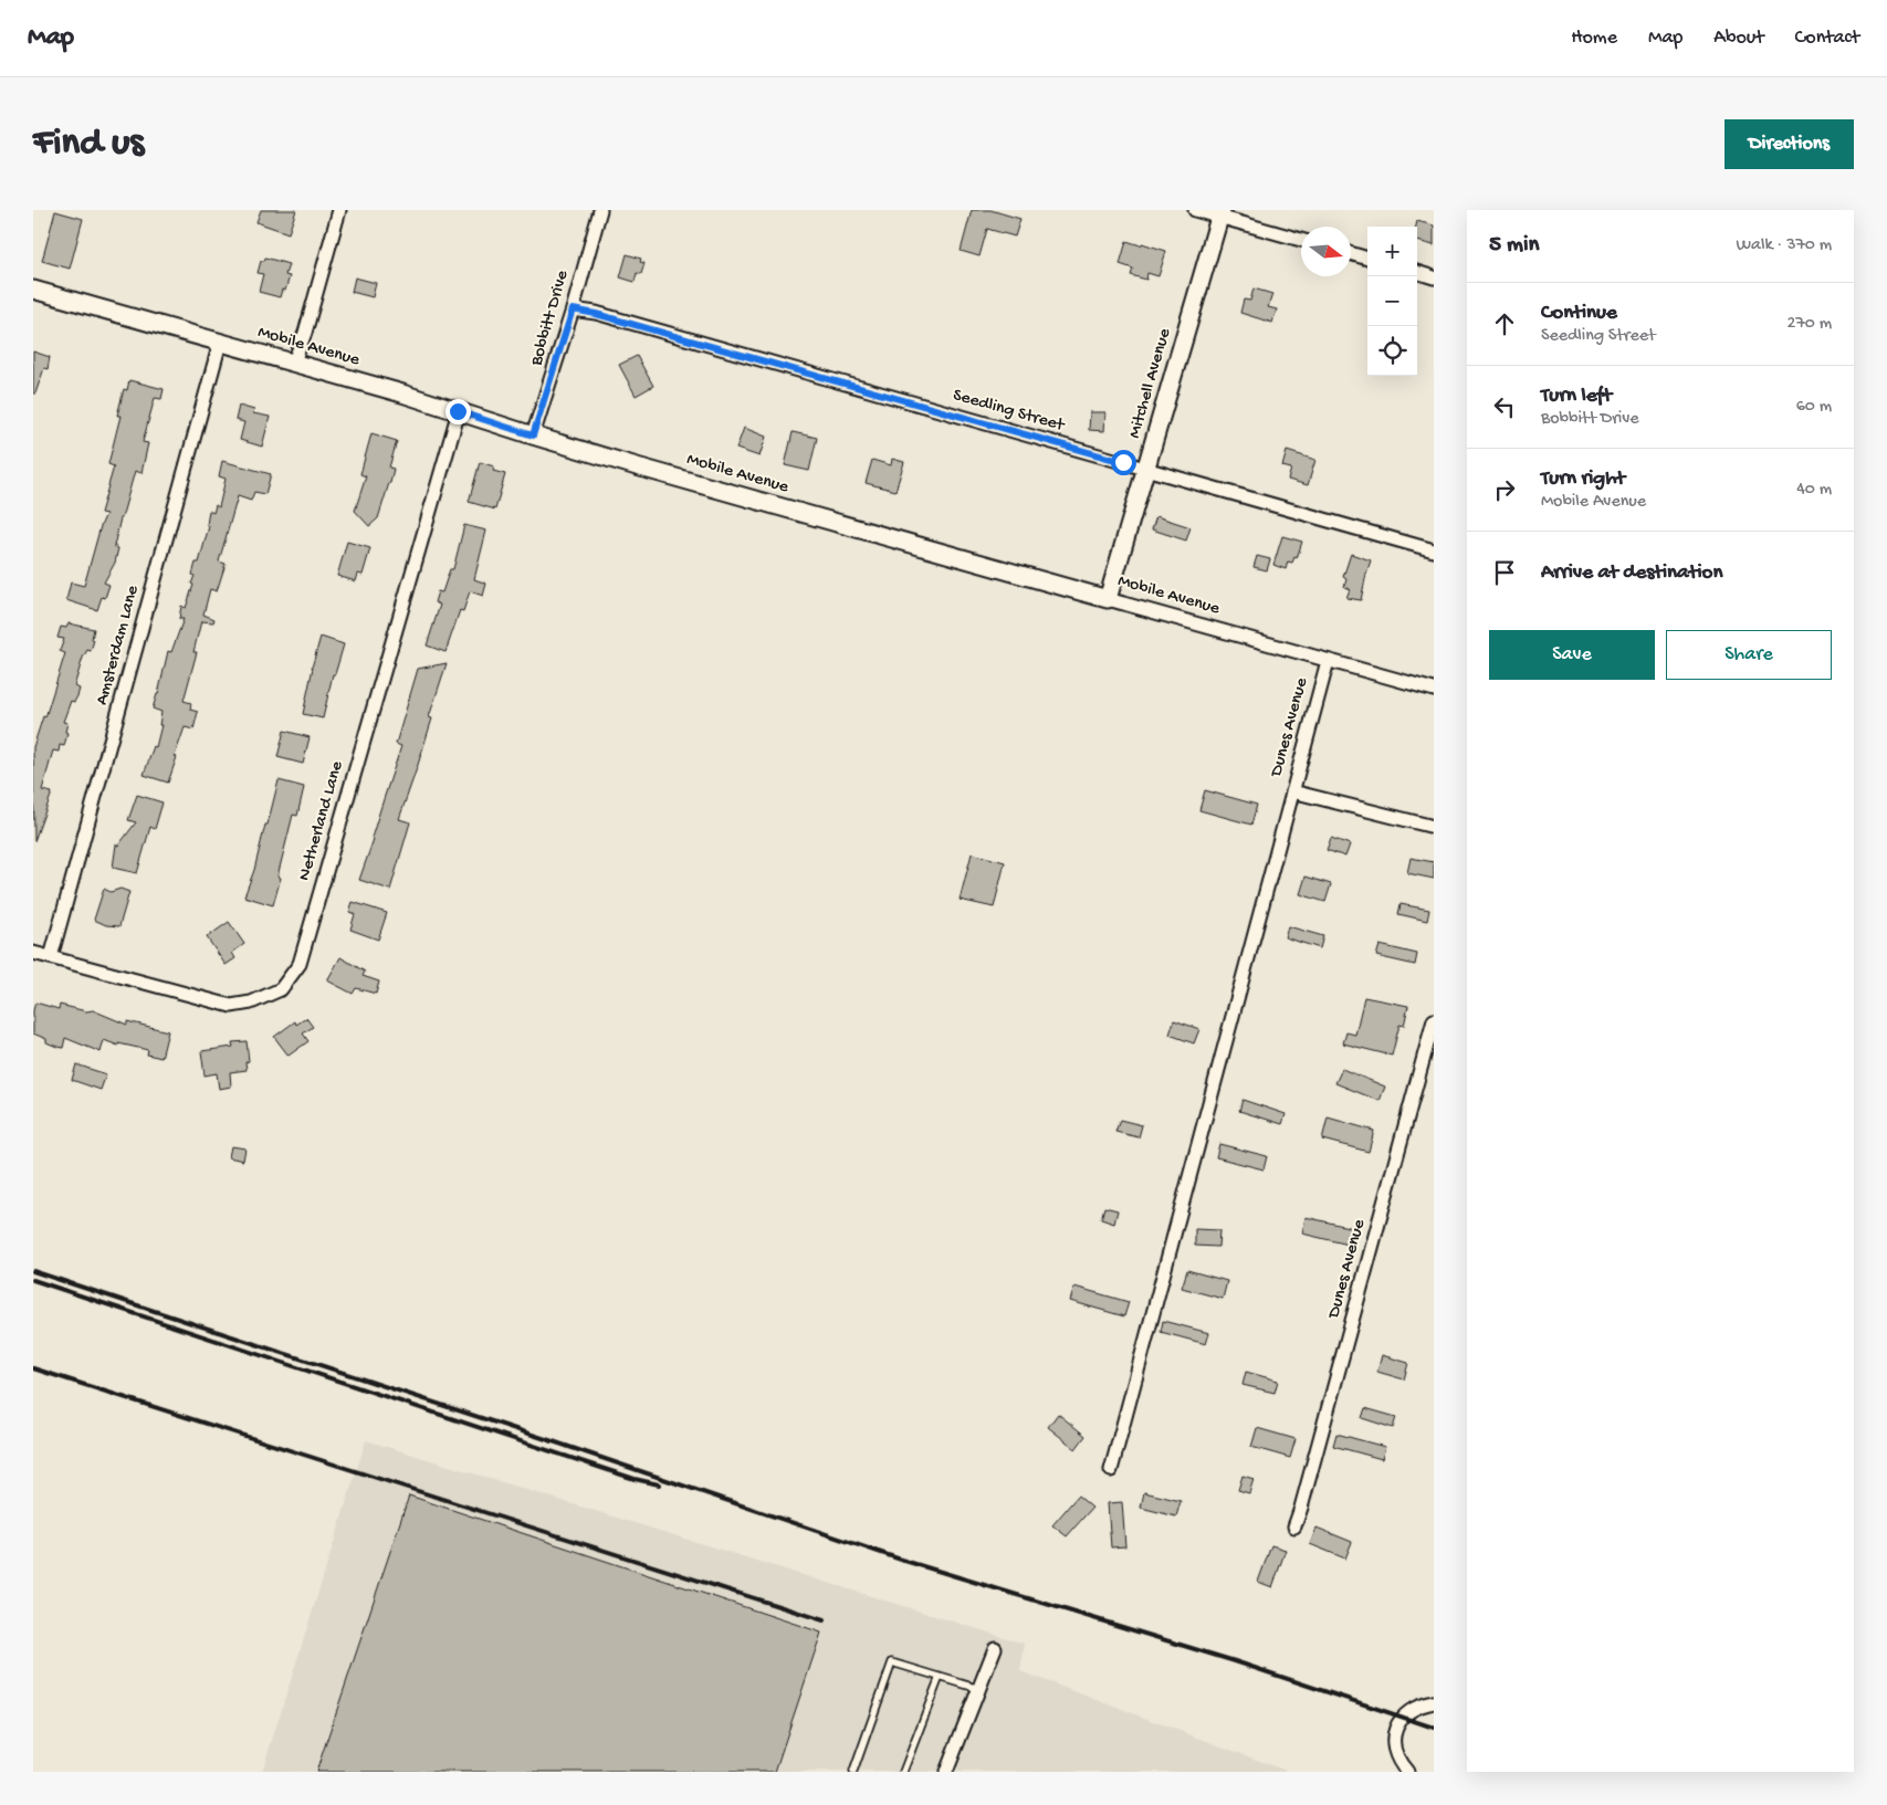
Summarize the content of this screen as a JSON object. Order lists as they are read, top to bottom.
{
  "streets": {
    "street": [
      "Bobbitt Drive",
      "Mobile Avenue",
      "Mitchell Avenue",
      "Seedling Street",
      "Amsterdam Lane",
      "Dunes Avenue",
      "Netherland Lane"
    ]
  },
  "crossings": [
    ["Bobbitt Drive", "Mobile Avenue"],
    ["Bobbitt Drive", "Seedling Street"],
    ["Mobile Avenue", "Mitchell Avenue"],
    ["Mobile Avenue", "Amsterdam Lane"],
    ["Mobile Avenue", "Dunes Avenue"],
    ["Mobile Avenue", "Netherland Lane"],
    ["Mitchell Avenue", "Seedling Street"],
    ["Amsterdam Lane", "Netherland Lane"]
  ],
  "north": "right",
  "page": {
    "header": "Map",
    "nav": [
      "Home",
      "Map",
      "About",
      "Contact"
    ],
    "buttons": [
      "Directions",
      ["Save", "Share"]
    ],
    "title": "Find us",
    "heading": ["5 min", "Walk · 370 m"],
    "map_buttons": ["+", "−"],
    "list": [
      ["Continue", "Seedling Street", "270 m"],
      ["Turn left", "Bobbitt Drive", "60 m"],
      ["Turn right", "Mobile Avenue", "40 m"],
      "Arrive at destination"
    ]
  }
}
